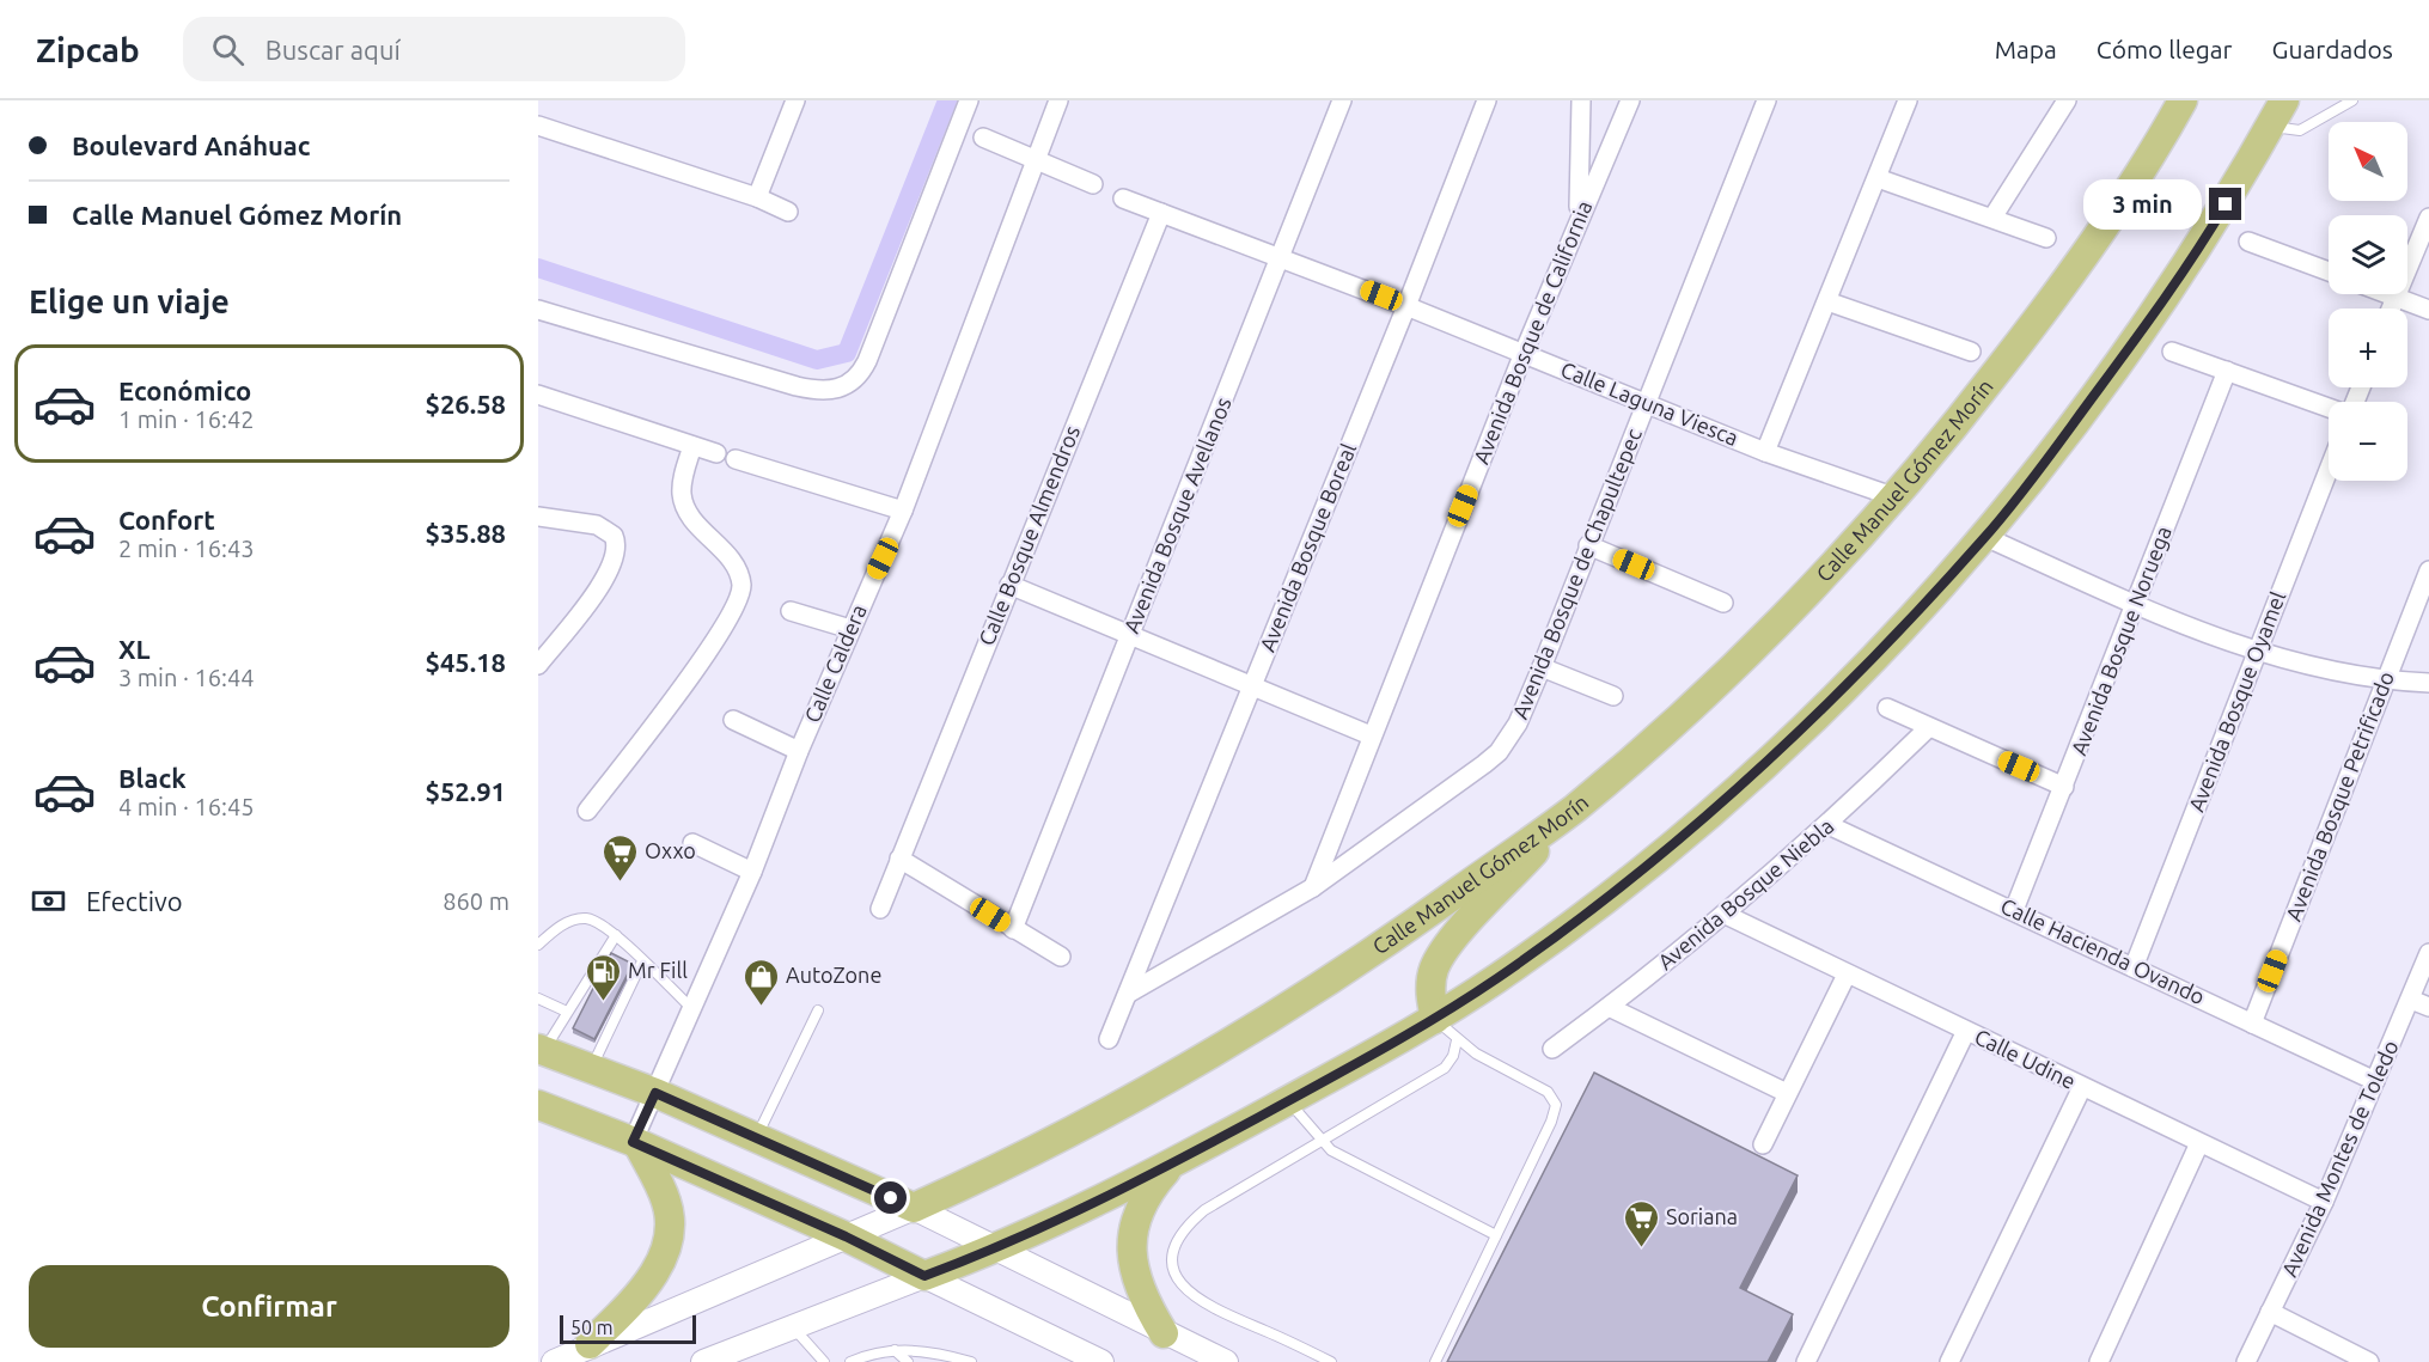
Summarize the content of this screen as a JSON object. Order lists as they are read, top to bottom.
{
  "streets": {
    "main road": ["Calle Manuel Gómez Morín"],
    "street": [
      "Avenida Bosque de California",
      "Calle Laguna Viesca",
      "Avenida Bosque Avellanos",
      "Calle Bosque Almendros",
      "Avenida Bosque Boreal",
      "Avenida Bosque de Chapultepec",
      "Avenida Bosque Noruega",
      "Calle Caldera",
      "Avenida Bosque Oyamel",
      "Avenida Bosque Petrificado",
      "Avenida Bosque Niebla",
      "Calle Hacienda Ovando",
      "Calle Udine",
      "Avenida Montes de Toledo"
    ]
  },
  "crossings": [
    ["Avenida Bosque de California", "Calle Laguna Viesca"],
    ["Avenida Bosque de California", "Avenida Bosque de Chapultepec"],
    ["Calle Laguna Viesca", "Calle Manuel Gómez Morín"],
    ["Calle Laguna Viesca", "Avenida Bosque Avellanos"],
    ["Calle Laguna Viesca", "Calle Bosque Almendros"],
    ["Calle Laguna Viesca", "Avenida Bosque Boreal"],
    ["Calle Laguna Viesca", "Avenida Bosque de Chapultepec"],
    ["Avenida Bosque Boreal", "Avenida Bosque de Chapultepec"],
    ["Avenida Bosque Noruega", "Calle Hacienda Ovando"],
    ["Avenida Bosque Oyamel", "Calle Hacienda Ovando"],
    ["Avenida Bosque Petrificado", "Calle Hacienda Ovando"],
    ["Avenida Bosque Niebla", "Calle Hacienda Ovando"],
    ["Avenida Bosque Niebla", "Calle Udine"],
    ["Calle Hacienda Ovando", "Avenida Montes de Toledo"],
    ["Calle Udine", "Avenida Montes de Toledo"]
  ],
  "places": {
    "supermarket": ["Oxxo", "Soriana"],
    "fuel station": ["Mr Fill"],
    "shop": ["AutoZone"]
  },
  "scale_bar": "50 m",
  "north": "top left",
  "page": {
    "header": "Zipcab",
    "search": "Buscar aquí",
    "nav": ["Mapa", "Cómo llegar", "Guardados"],
    "banner": ["Boulevard Anáhuac", "Calle Manuel Gómez Morín"],
    "map_buttons": ["+", "−"],
    "bubble": "3 min",
    "heading": "Elige un viaje",
    "list": [
      {
        "name": "Económico",
        "note": "1 min · 16:42",
        "value": "$26.58"
      },
      {
        "name": "Confort",
        "note": "2 min · 16:43",
        "value": "$35.88"
      },
      {
        "name": "XL",
        "note": "3 min · 16:44",
        "value": "$45.18"
      },
      {
        "name": "Black",
        "note": "4 min · 16:45",
        "value": "$52.91"
      }
    ],
    "pay": ["Efectivo", "860 m"],
    "buttons": "Confirmar",
    "scale": "50 m"
  }
}
